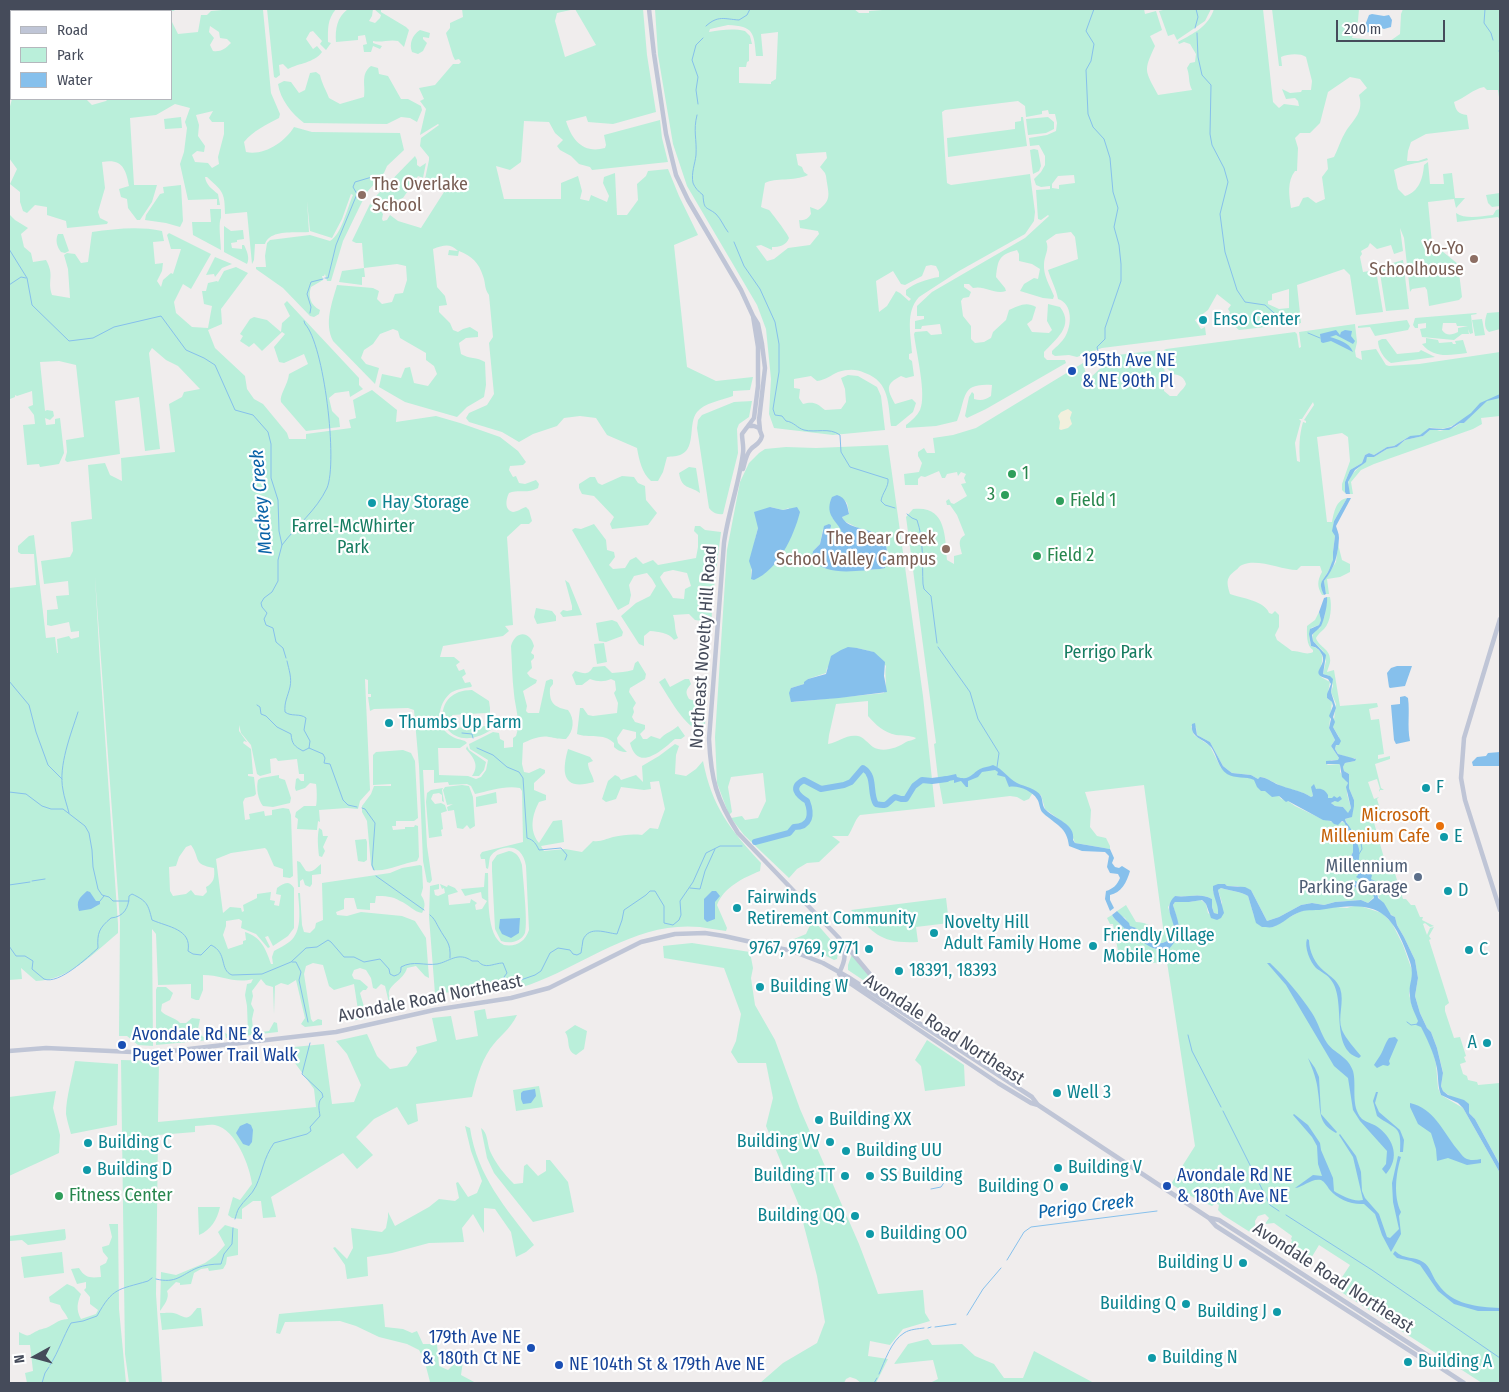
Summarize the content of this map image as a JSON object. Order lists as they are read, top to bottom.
{
  "streets": {
    "main road": ["Northeast Novelty Hill Road", "Avondale Road Northeast"]
  },
  "crossings": [
    ["Northeast Novelty Hill Road", "Avondale Road Northeast"]
  ],
  "water": ["Mackey Creek", "Perigo Creek"],
  "parks": ["Farrel-McWhirter Park", "Perrigo Park"],
  "places": [
    "The Overlake School",
    "Yo-Yo Schoolhouse",
    "Enso Center",
    "195th Ave NE & NE 90th Pl",
    "1",
    "3",
    "Field 1",
    "Hay Storage",
    "The Bear Creek School Valley Campus",
    "Field 2",
    "Thumbs Up Farm",
    "F",
    "Microsoft Millenium Cafe",
    "E",
    "Millennium Parking Garage",
    "D",
    "Fairwinds Retirement Community",
    "Novelty Hill Adult Family Home",
    "Friendly Village Mobile Home",
    "9767, 9769, 9771",
    "C",
    "18391, 18393",
    "Building W",
    "A",
    "Avondale Rd NE & Puget Power Trail Walk",
    "Well 3",
    "Building XX",
    "Building VV",
    "Building C",
    "Building UU",
    "Building V",
    "Building D",
    "Building TT",
    "SS Building",
    "Avondale Rd NE & 180th Ave NE",
    "Building O",
    "Fitness Center",
    "Building QQ",
    "Building OO",
    "Building U",
    "Building Q",
    "Building J",
    "179th Ave NE & 180th Ct NE",
    "Building N",
    "Building A",
    "NE 104th St & 179th Ave NE"
  ],
  "legend": ["Road", "Park", "Water"],
  "scale_bar": "200 m",
  "north": "left"
}
